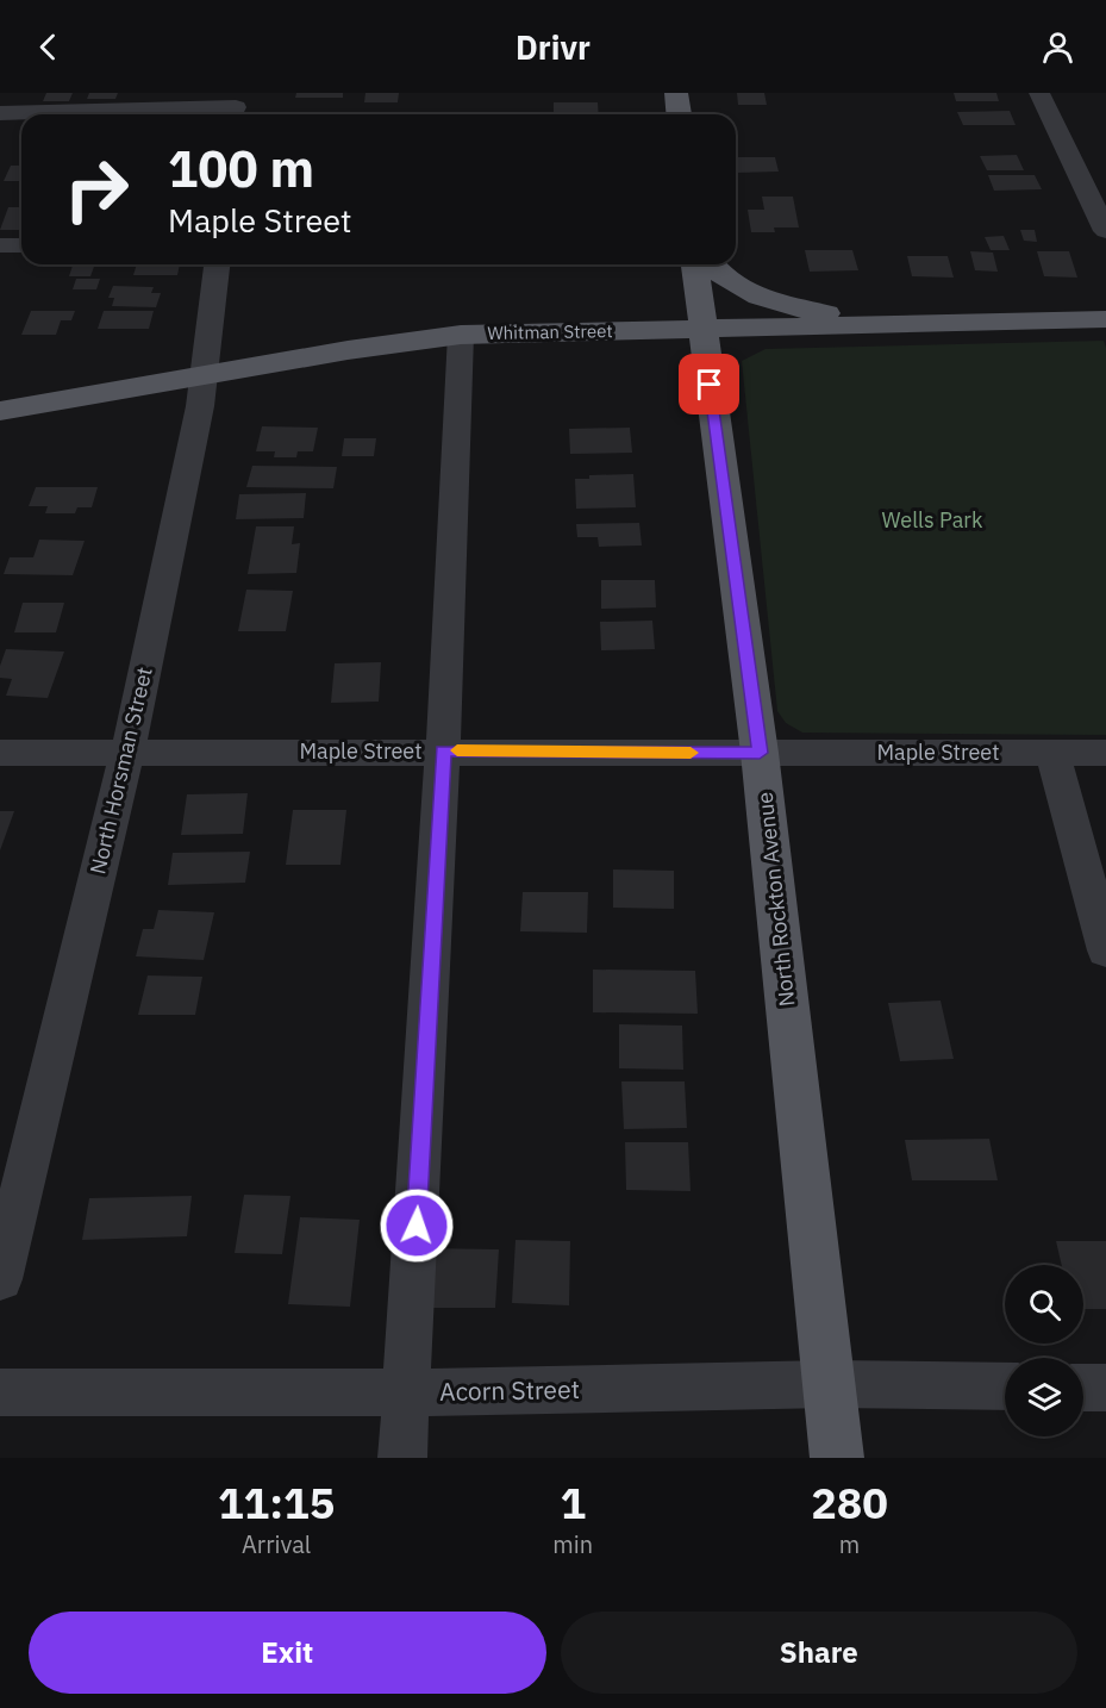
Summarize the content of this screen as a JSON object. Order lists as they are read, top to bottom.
{
  "streets": {
    "main road": ["Whitman Street", "North Rockton Avenue"],
    "street": ["Maple Street", "North Horsman Street", "Acorn Street"]
  },
  "crossings": [
    ["Whitman Street", "North Horsman Street"],
    ["Whitman Street", "North Rockton Avenue"],
    ["Maple Street", "North Horsman Street"],
    ["Maple Street", "North Rockton Avenue"],
    ["North Rockton Avenue", "Acorn Street"]
  ],
  "parks": ["Wells Park"],
  "page": {
    "header": "Drivr",
    "turn": ["100 m", "Maple Street"],
    "eta": [
      "11:15",
      "Arrival",
      "1",
      "min",
      "280",
      "m"
    ],
    "buttons": ["Exit", "Share"]
  }
}
